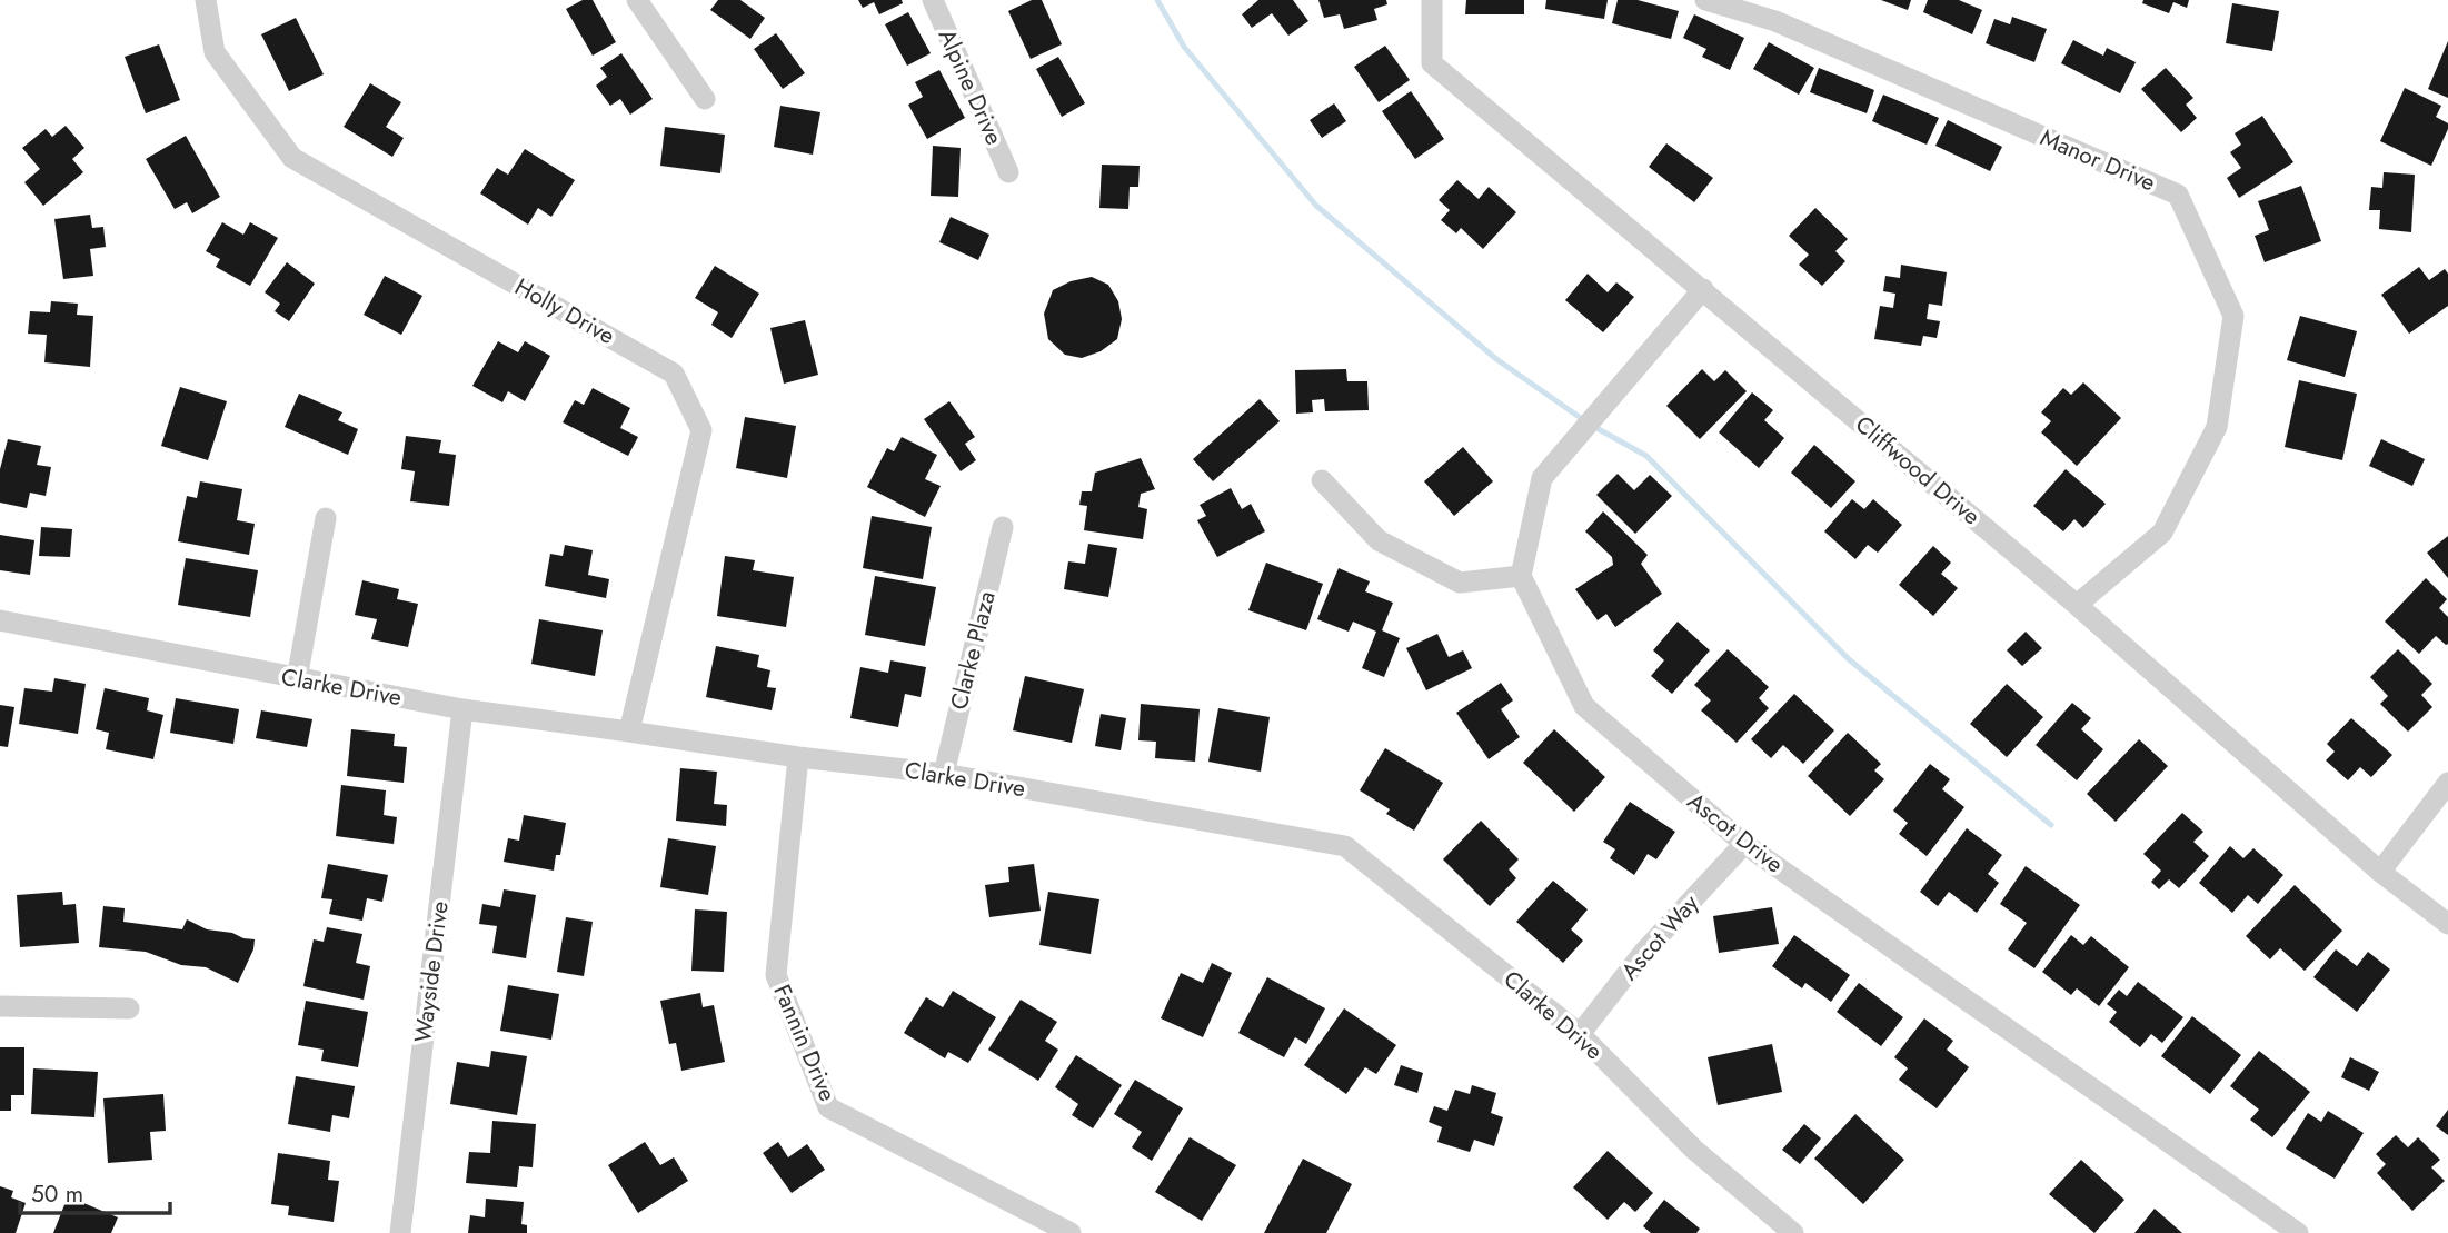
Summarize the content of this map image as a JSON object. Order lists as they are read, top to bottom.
{
  "streets": {
    "street": [
      "Alpine Drive",
      "Manor Drive",
      "Holly Drive",
      "Cliffwood Drive",
      "Clarke Plaza",
      "Clarke Drive",
      "Ascot Drive",
      "Ascot Way",
      "Wayside Drive",
      "Fannin Drive"
    ]
  },
  "crossings": [
    ["Manor Drive", "Cliffwood Drive"],
    ["Holly Drive", "Clarke Drive"],
    ["Clarke Plaza", "Clarke Drive"],
    ["Clarke Drive", "Ascot Way"],
    ["Clarke Drive", "Wayside Drive"],
    ["Clarke Drive", "Fannin Drive"],
    ["Ascot Drive", "Ascot Way"]
  ],
  "scale_bar": "50 m"
}
